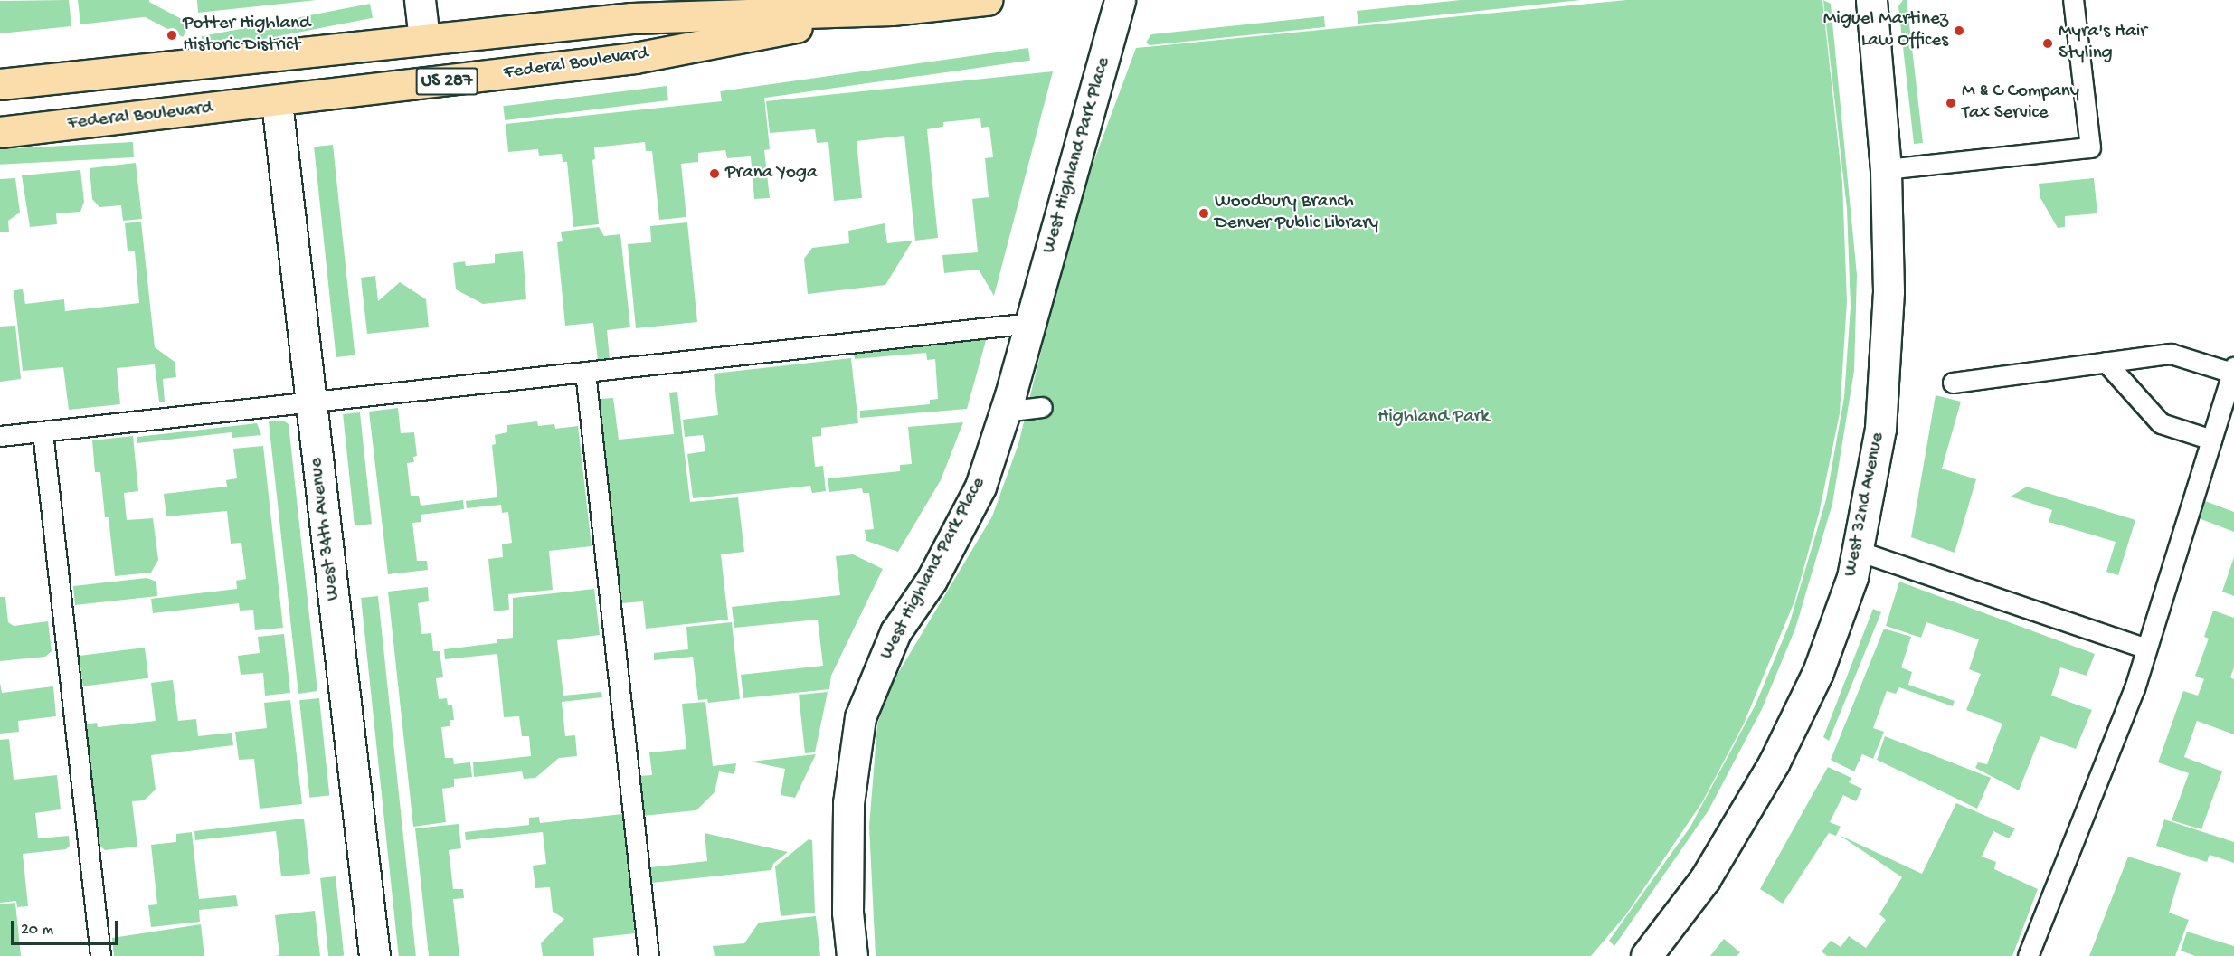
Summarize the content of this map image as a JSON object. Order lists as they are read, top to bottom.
{
  "streets": {
    "main road": ["Federal Boulevard", "US 287"],
    "street": ["West Highland Park Place", "West 32nd Avenue", "West 34th Avenue"]
  },
  "crossings": [
    ["Federal Boulevard", "West 34th Avenue"]
  ],
  "parks": ["Highland Park"],
  "places": [
    "Miguel Martinez Law Offices",
    "Potter Highland Historic District",
    "Myra's Hair Styling",
    "M & C Company Tax Service",
    "Prana Yoga",
    "Woodbury Branch Denver Public Library"
  ],
  "scale_bar": "20 m"
}
